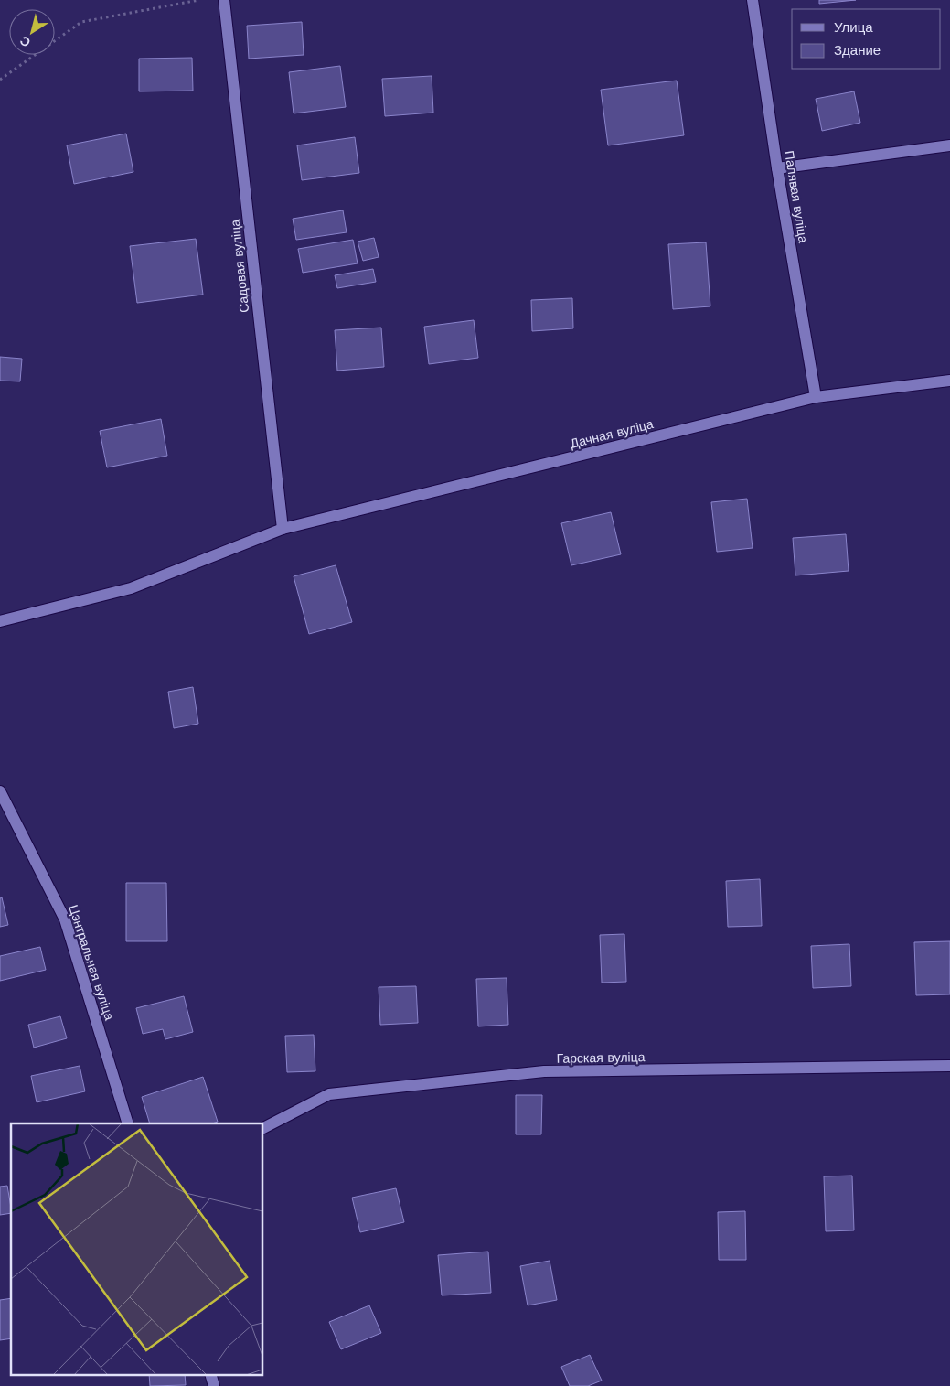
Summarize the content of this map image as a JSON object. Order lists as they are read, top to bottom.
{
  "streets": {
    "street": [
      "Палявая вуліца",
      "Садовая вуліца",
      "Дачная вуліца",
      "Цэнтральная вуліца",
      "Гарская вуліца"
    ]
  },
  "crossings": [
    ["Палявая вуліца", "Дачная вуліца"],
    ["Садовая вуліца", "Дачная вуліца"]
  ],
  "legend": ["Улица", "Здание"],
  "north": "bottom left"
}
